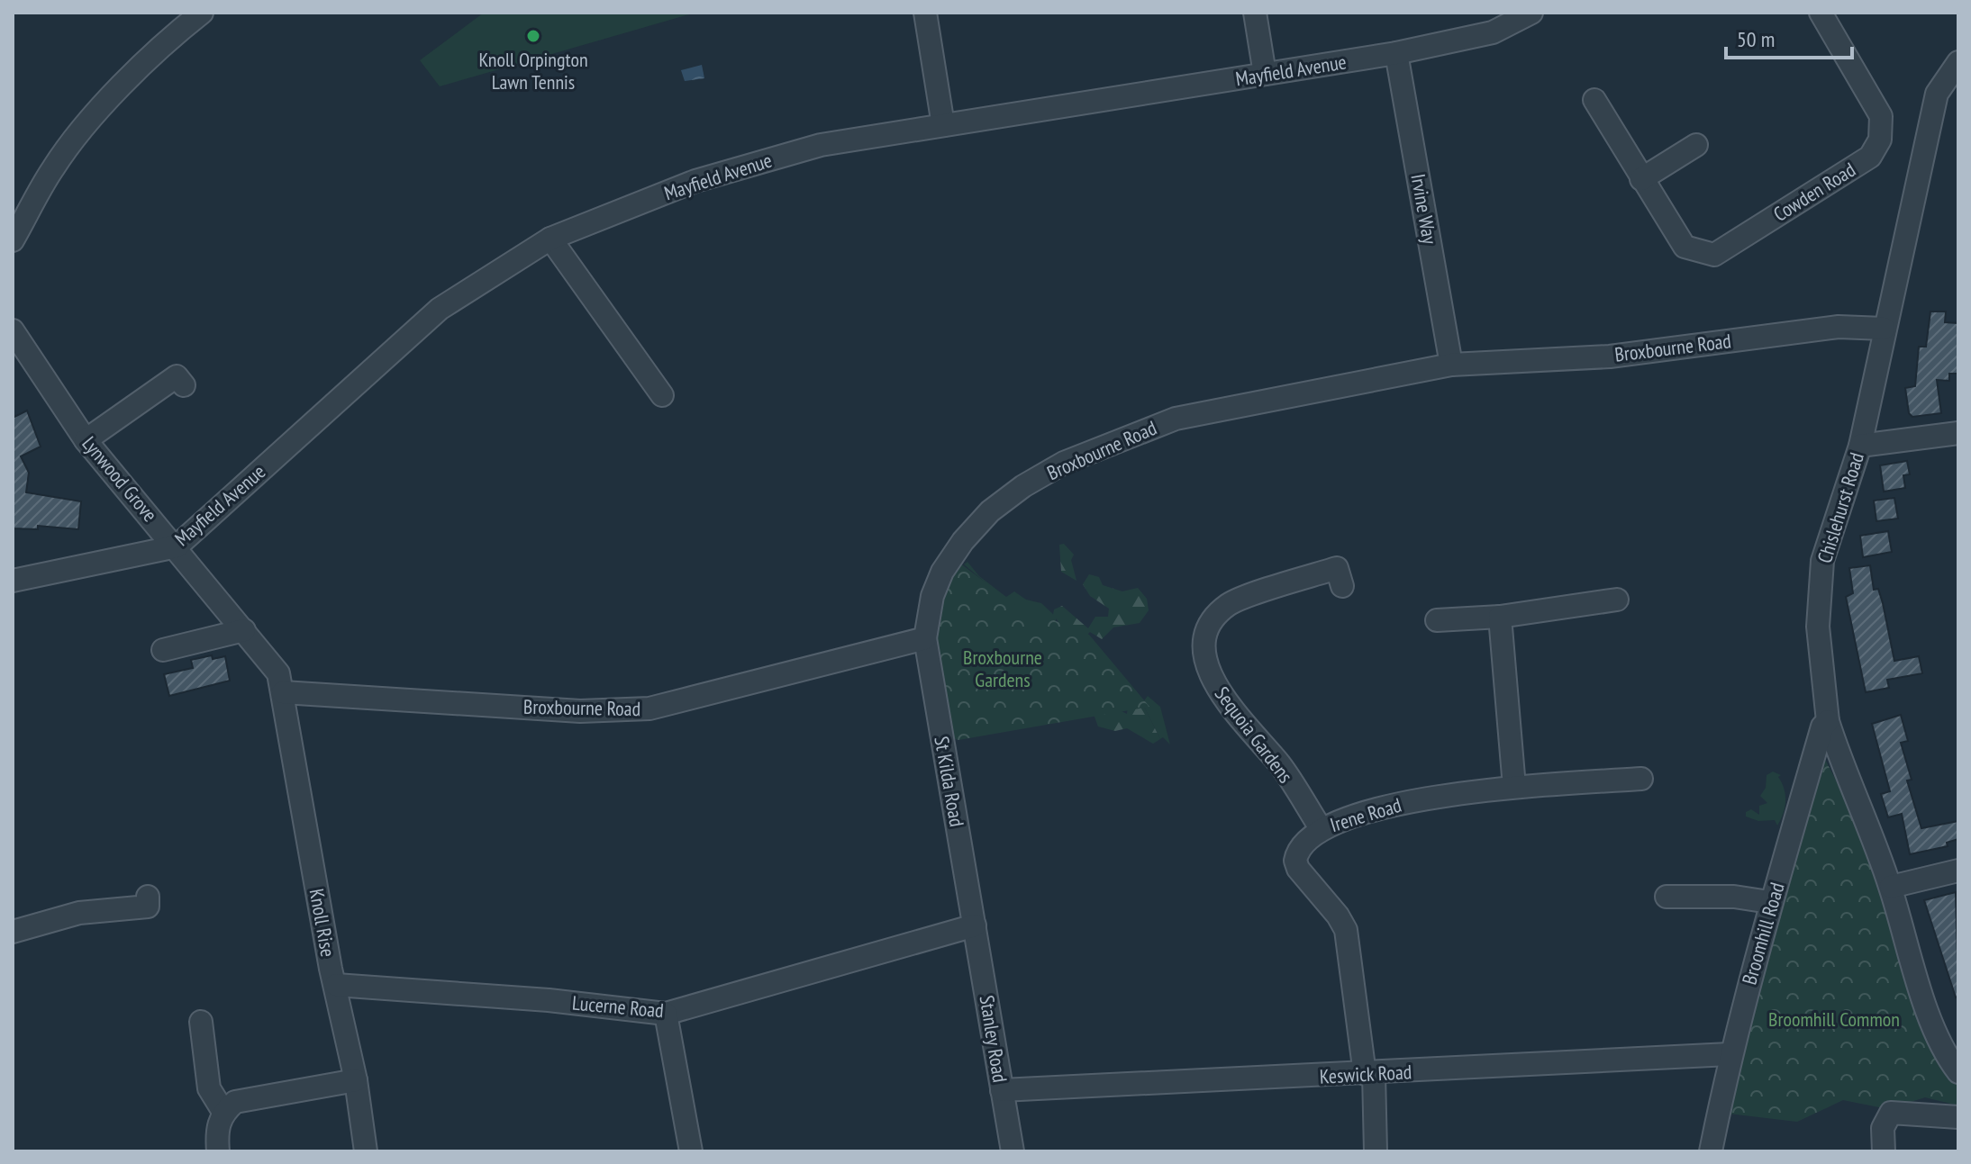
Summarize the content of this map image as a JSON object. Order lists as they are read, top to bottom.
{
  "streets": {
    "street": [
      "Mayfield Avenue",
      "Cowden Road",
      "Irvine Way",
      "Broxbourne Road",
      "Lynwood Grove",
      "Chislehurst Road",
      "Sequoia Gardens",
      "St Kilda Road",
      "Irene Road",
      "Knoll Rise",
      "Broomhill Road",
      "Lucerne Road",
      "Stanley Road",
      "Keswick Road"
    ]
  },
  "crossings": [
    ["Mayfield Avenue", "Irvine Way"],
    ["Mayfield Avenue", "Lynwood Grove"],
    ["Irvine Way", "Broxbourne Road"],
    ["Broxbourne Road", "Lynwood Grove"],
    ["Broxbourne Road", "Chislehurst Road"],
    ["Broxbourne Road", "St Kilda Road"],
    ["Broxbourne Road", "Knoll Rise"],
    ["Lynwood Grove", "Knoll Rise"],
    ["Chislehurst Road", "Broomhill Road"],
    ["Sequoia Gardens", "Irene Road"],
    ["St Kilda Road", "Lucerne Road"],
    ["St Kilda Road", "Stanley Road"],
    ["Irene Road", "Keswick Road"],
    ["Knoll Rise", "Lucerne Road"],
    ["Broomhill Road", "Keswick Road"],
    ["Lucerne Road", "Stanley Road"],
    ["Stanley Road", "Keswick Road"]
  ],
  "parks": ["Broxbourne Gardens", "Broomhill Common"],
  "places": ["Knoll Orpington Lawn Tennis"],
  "scale_bar": "50 m"
}
